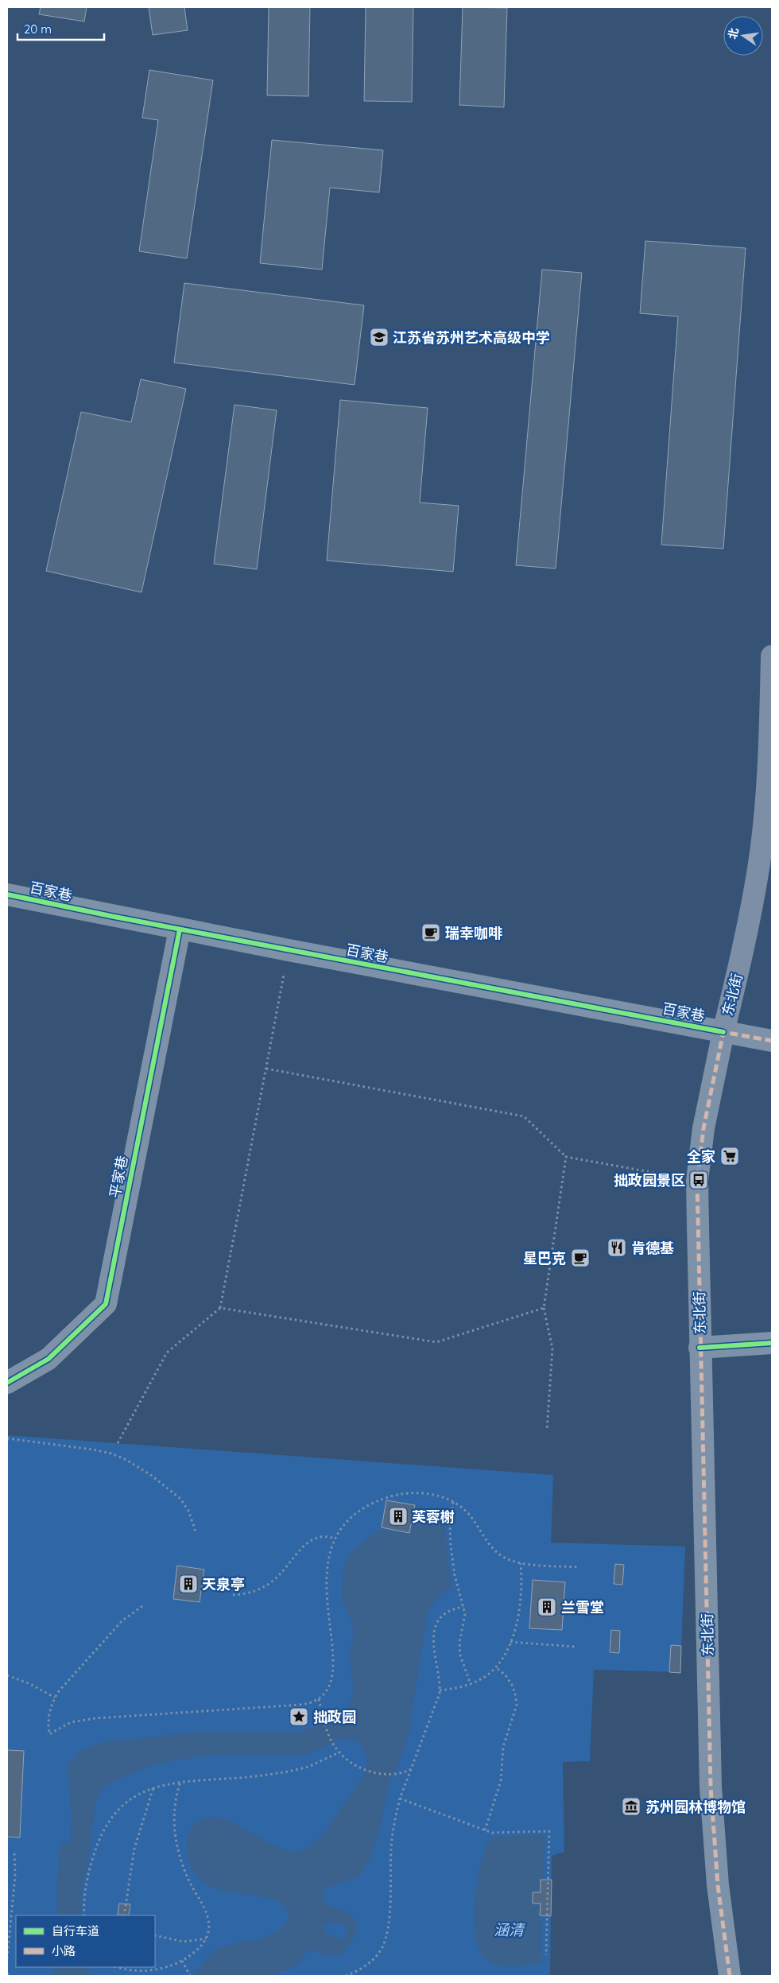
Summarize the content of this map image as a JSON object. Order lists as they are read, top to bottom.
{
  "streets": {
    "main road": ["东北街"],
    "street": ["百家巷", "平家巷"]
  },
  "crossings": [
    ["百家巷", "东北街"],
    ["百家巷", "平家巷"]
  ],
  "water": ["涵清"],
  "places": {
    "school or university": ["江苏省苏州艺术高级中学"],
    "cafe": ["瑞幸咖啡", "星巴克"],
    "supermarket": ["全家"],
    "bus stop": ["拙政园景区"],
    "restaurant": ["肯德基"],
    "building": ["芙蓉榭", "天泉亭", "兰雪堂"],
    "place": ["拙政园"],
    "museum": ["苏州园林博物馆"]
  },
  "legend": ["自行车道", "小路"],
  "scale_bar": "20 m",
  "north": "left"
}
